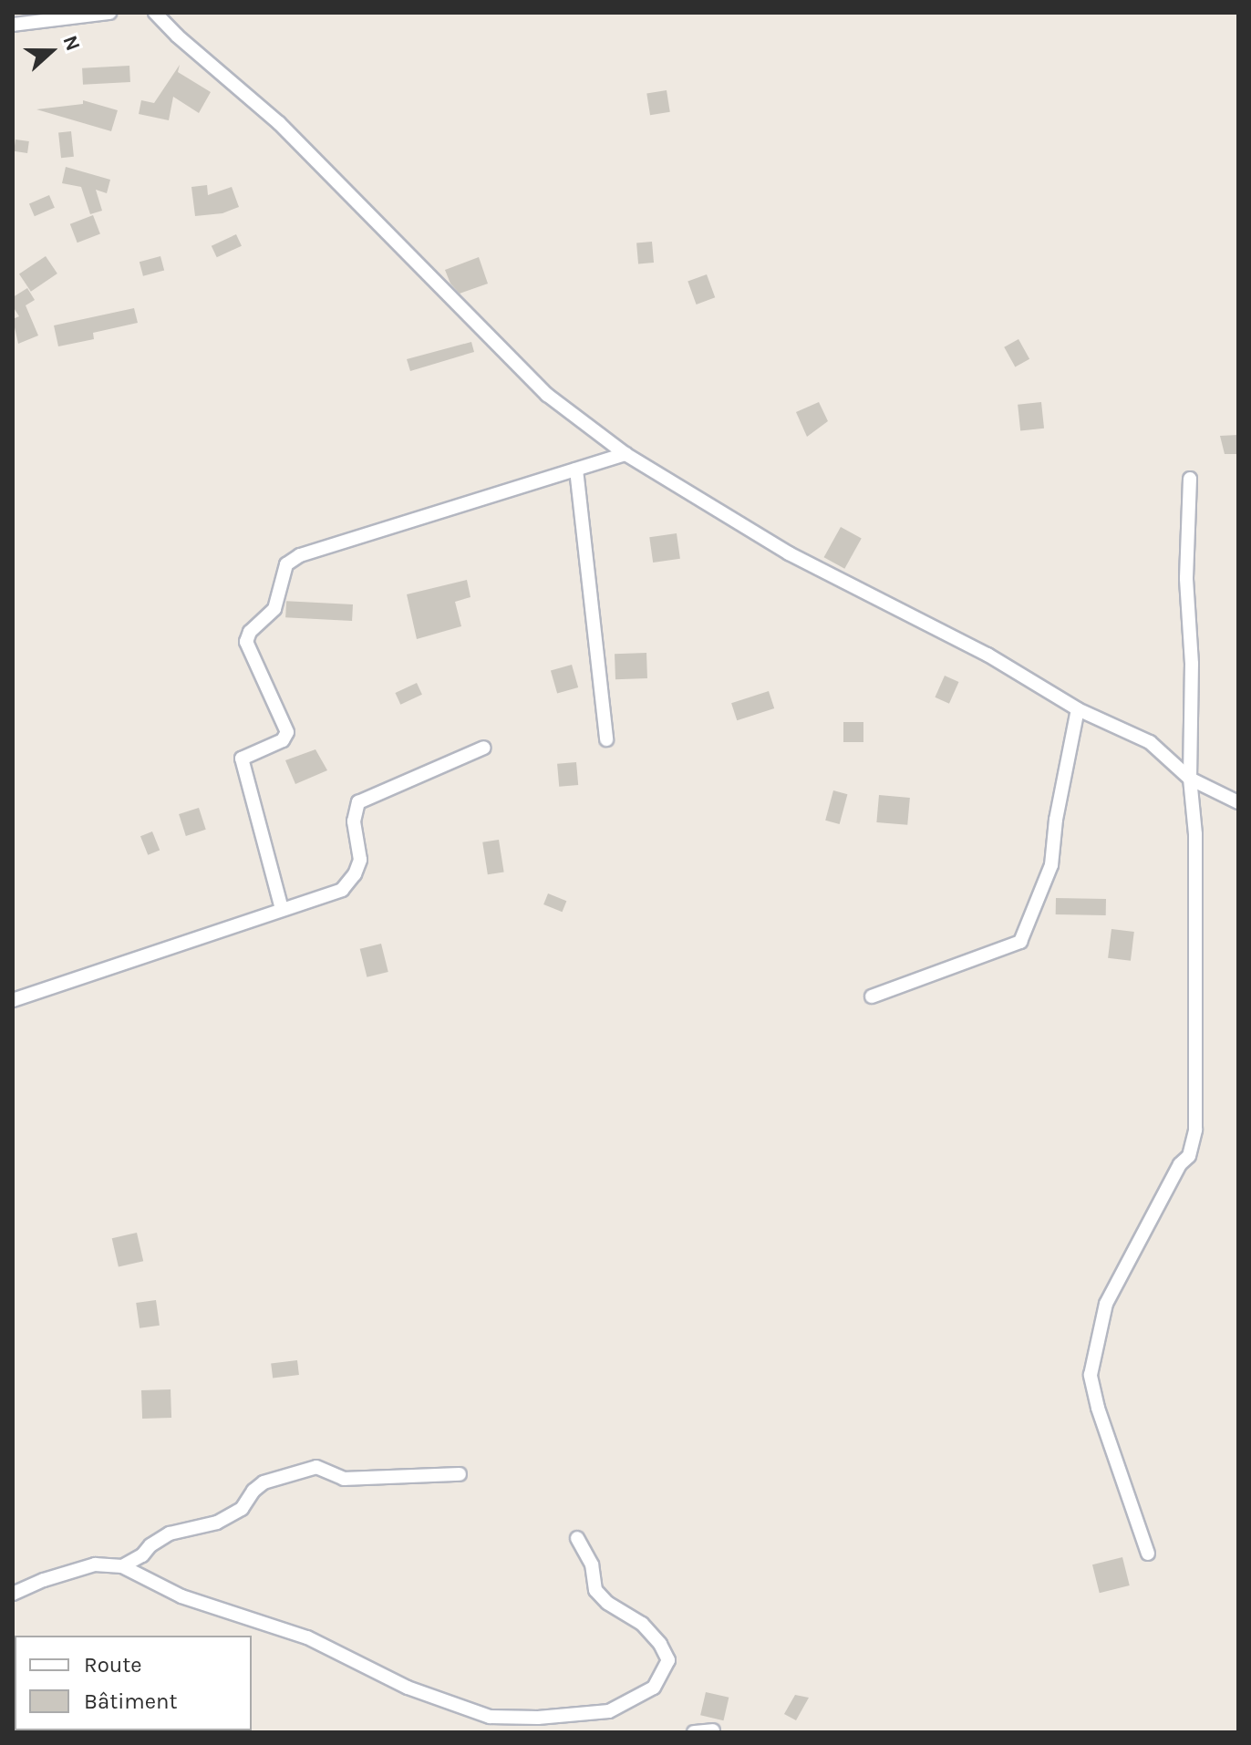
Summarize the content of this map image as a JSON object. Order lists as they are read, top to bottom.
{
  "legend": ["Route", "Bâtiment"],
  "north": "right"
}
